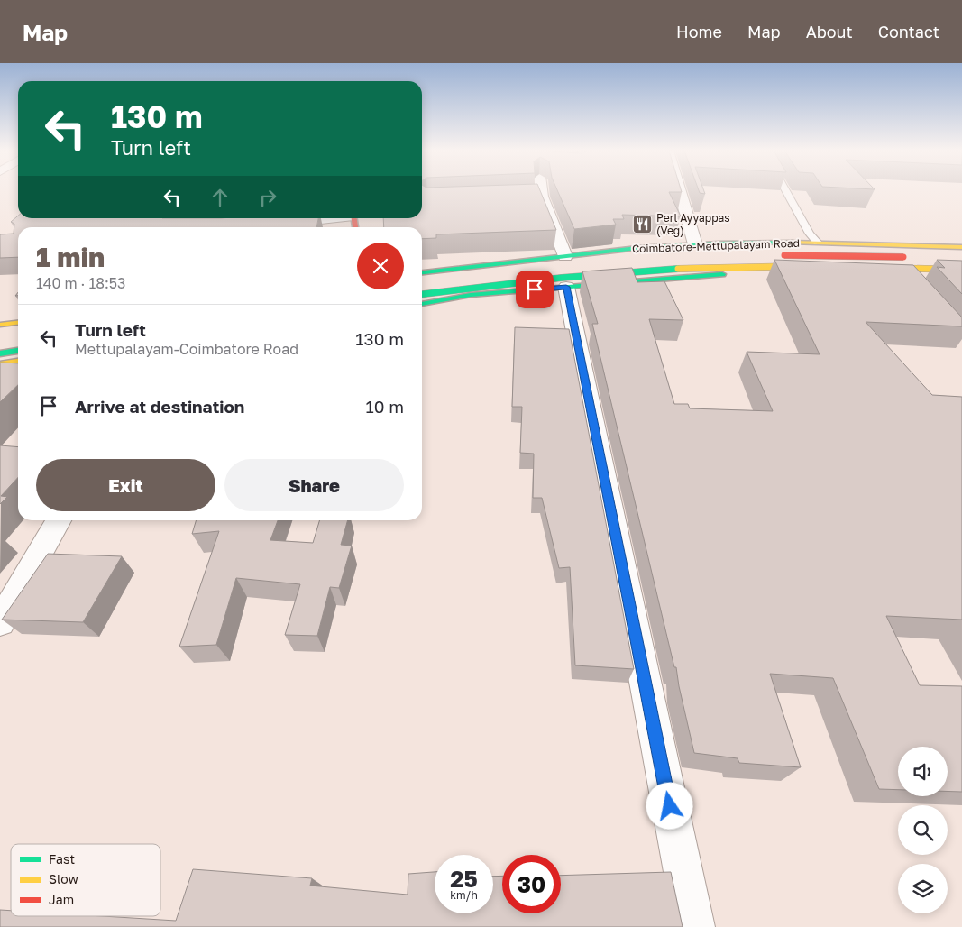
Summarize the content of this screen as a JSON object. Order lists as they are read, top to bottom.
{
  "streets": {
    "main road": ["Coimbatore-Mettupalayam Road"]
  },
  "places": {
    "restaurant": ["Perl Ayyappas (Veg)"]
  },
  "legend": ["Fast", "Slow", "Jam"],
  "page": {
    "header": "Map",
    "nav": [
      "Home",
      "Map",
      "About",
      "Contact"
    ],
    "turn": ["130 m", "Turn left"],
    "heading": ["1 min", "140 m · 18:53"],
    "list": [
      {
        "name": "Turn left",
        "note": "Mettupalayam-Coimbatore Road",
        "value": "130 m"
      },
      {
        "name": "Arrive at destination",
        "value": "10 m"
      }
    ],
    "buttons": ["Exit", "Share"],
    "speed": "25 km/h",
    "limit": "30"
  }
}
